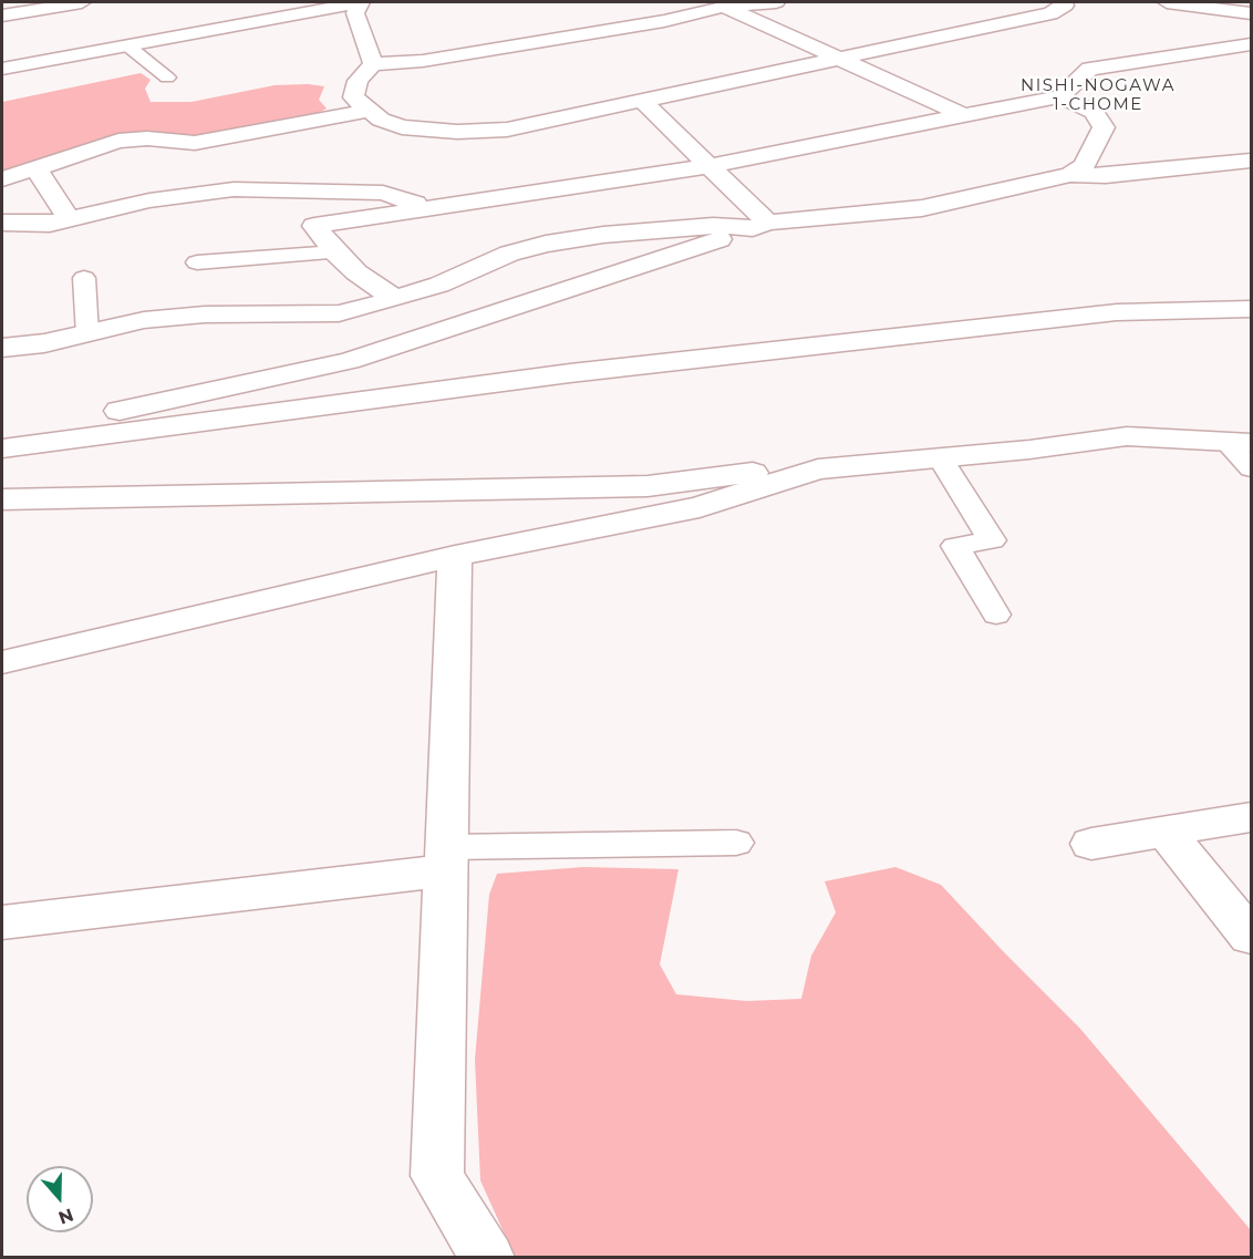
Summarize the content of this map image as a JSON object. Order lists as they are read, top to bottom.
{
  "districts": ["NISHI-NOGAWA 1-CHOME"],
  "north": "bottom"
}
